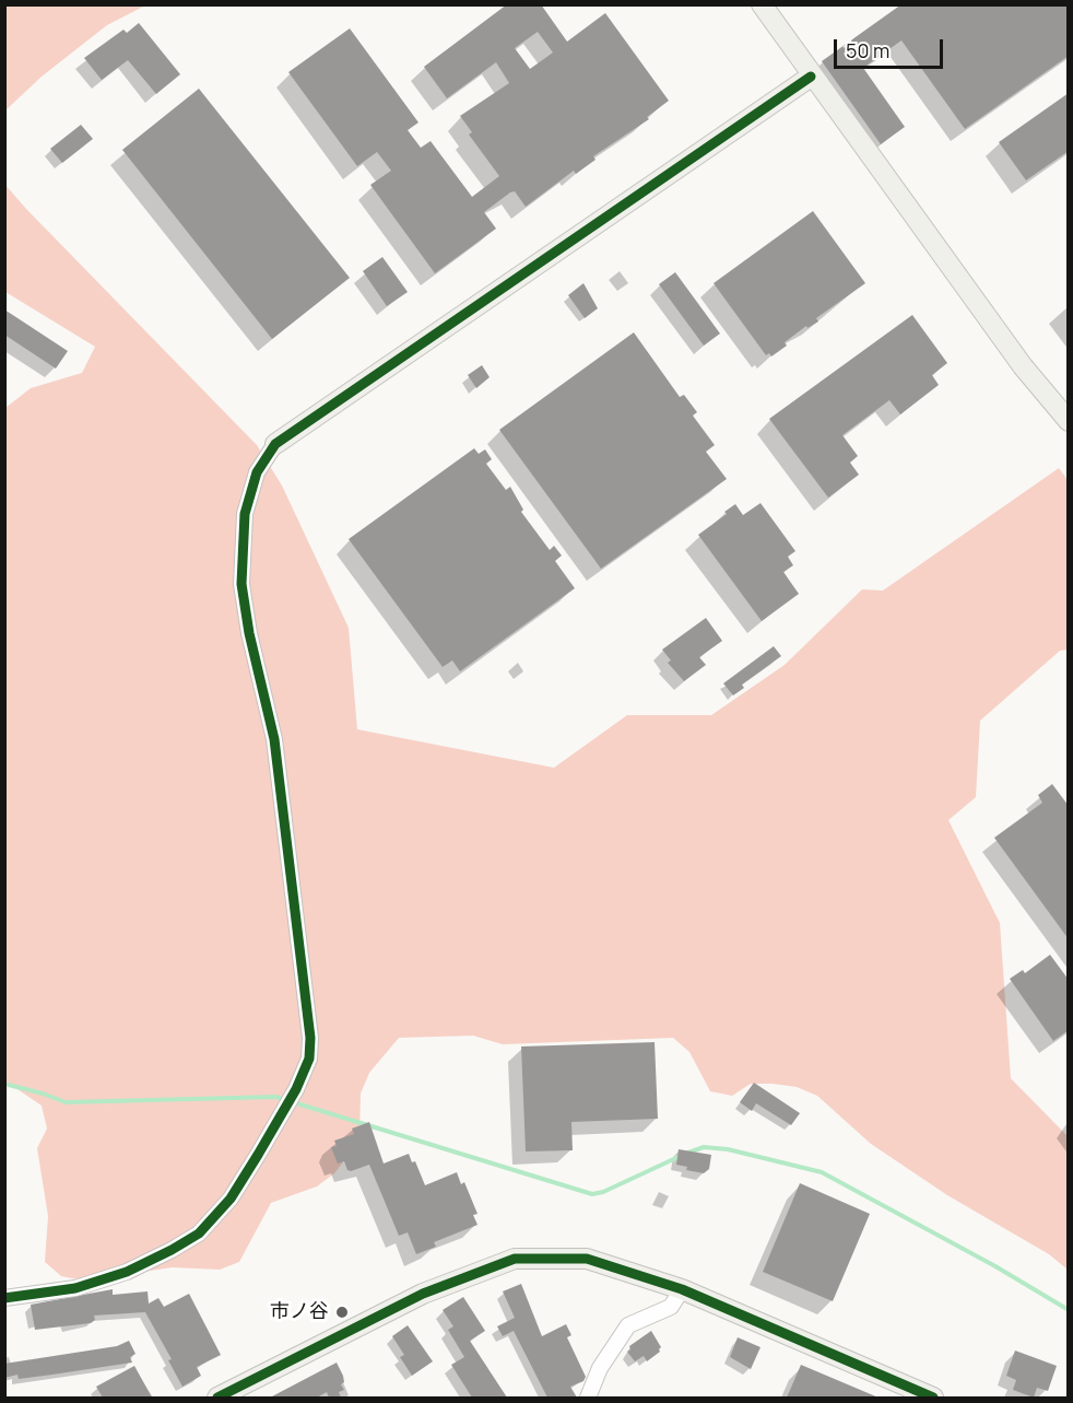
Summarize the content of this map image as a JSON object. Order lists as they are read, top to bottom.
{
  "places": ["市ノ谷"],
  "scale_bar": "50 m"
}
